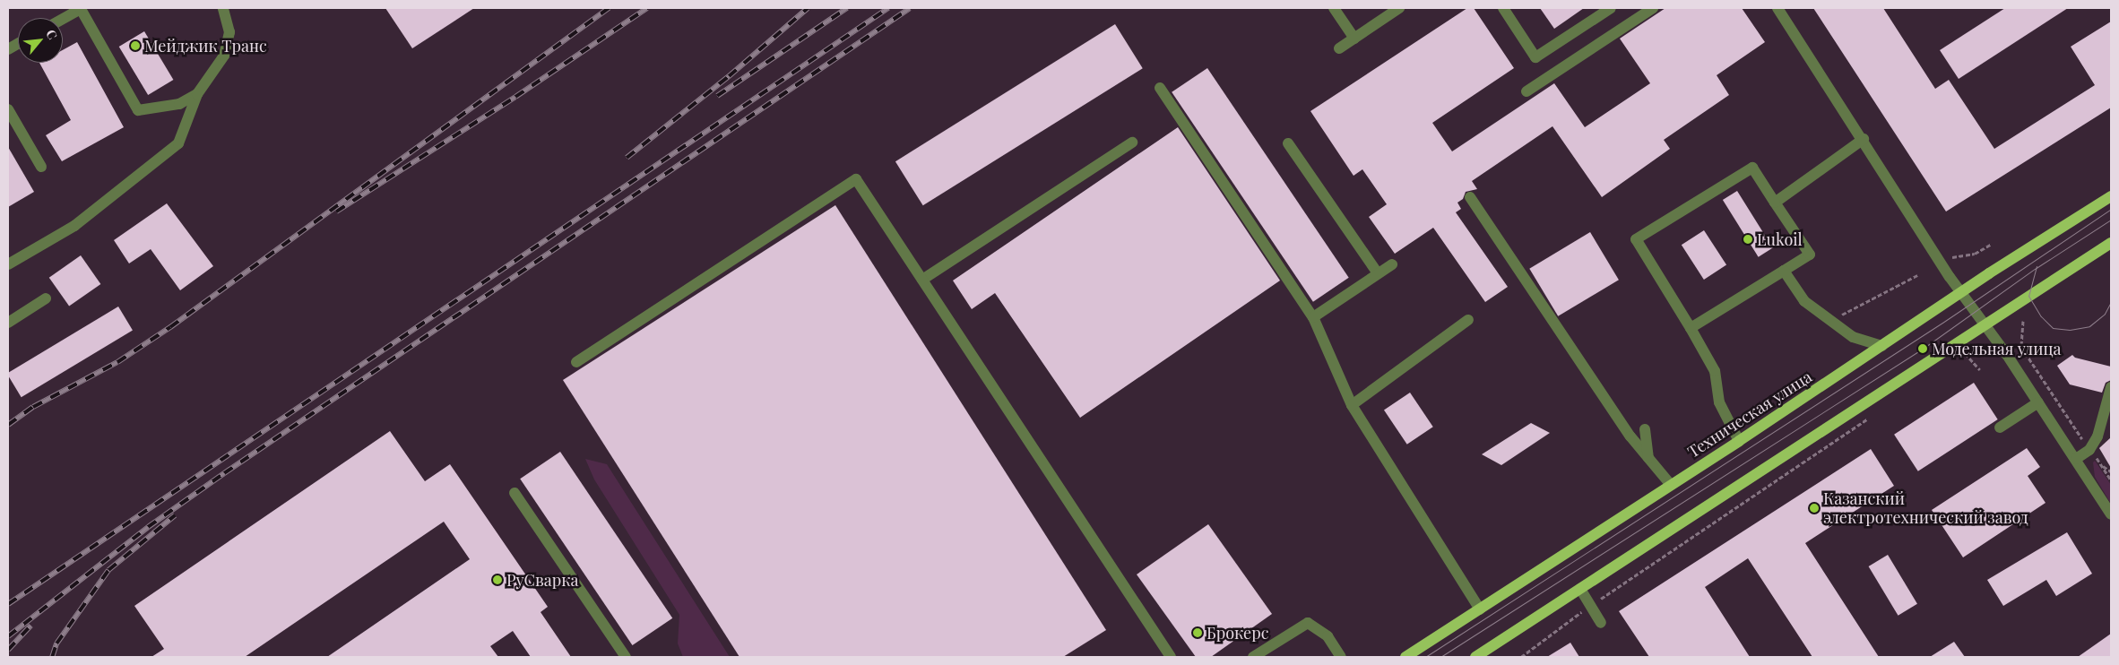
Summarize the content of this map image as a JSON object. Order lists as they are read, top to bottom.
{
  "streets": {
    "main road": ["Техническая улица"]
  },
  "places": [
    "Мейджик Транс",
    "Lukoil",
    "Модельная улица",
    "Казанский электротехнический завод",
    "РуСварка",
    "Брокерс"
  ],
  "north": "top right"
}
